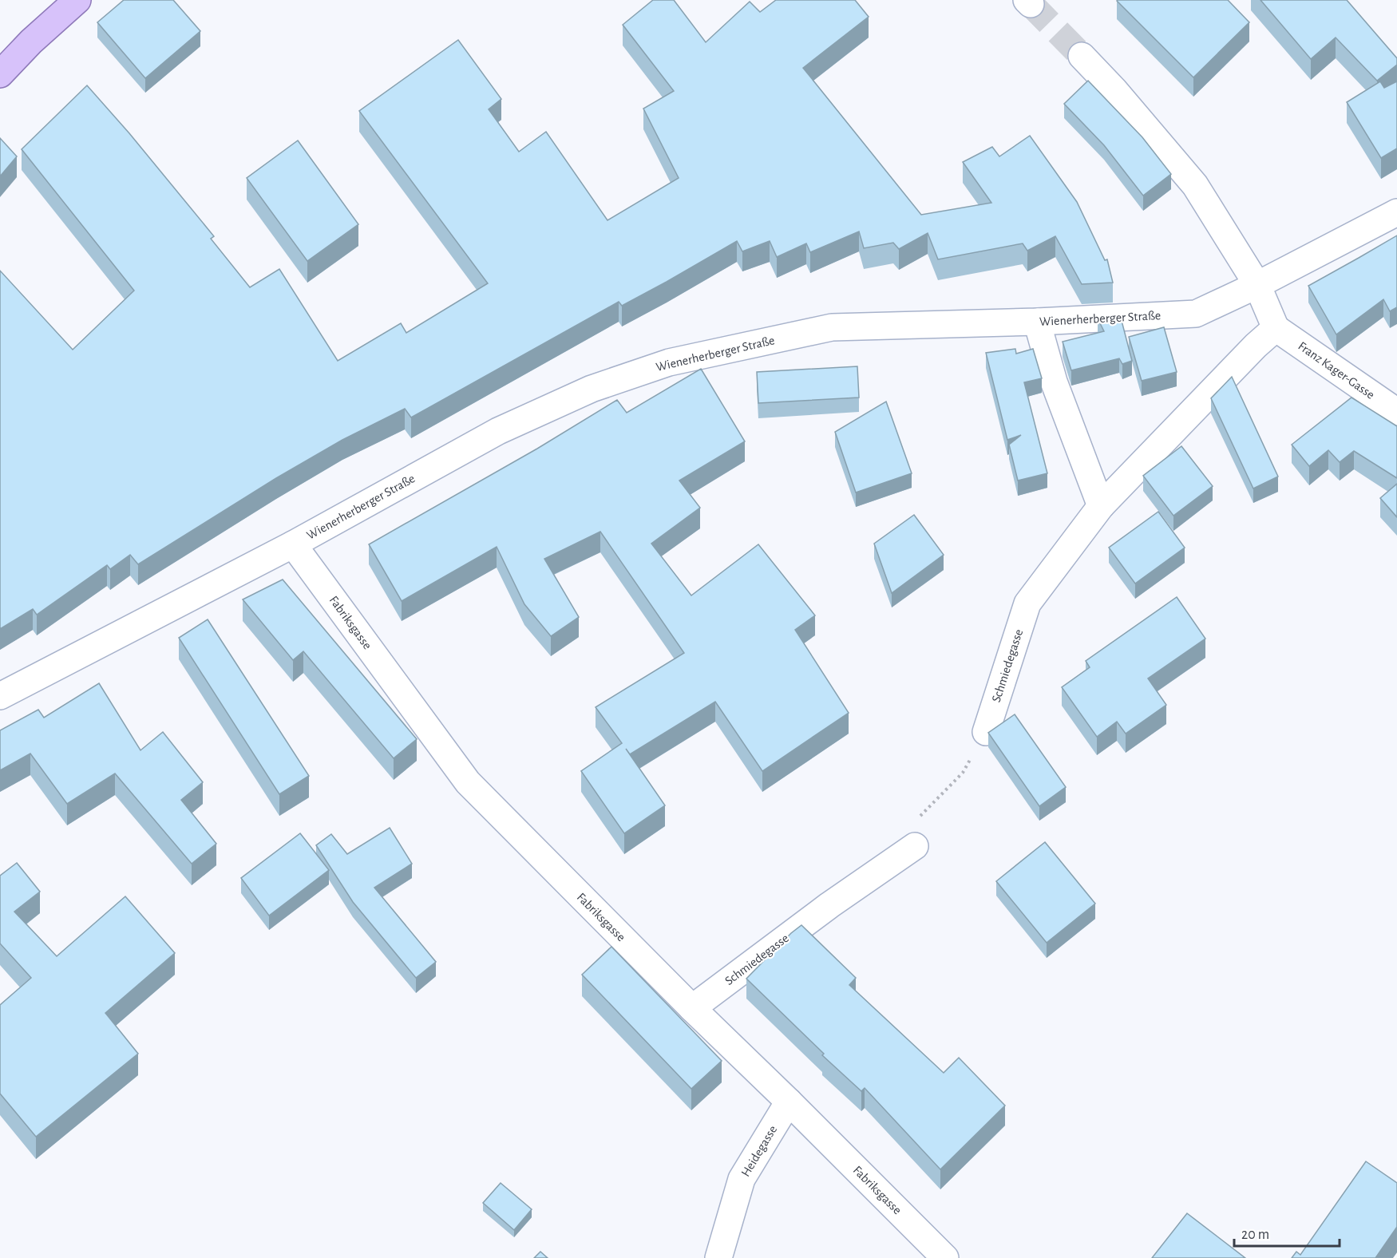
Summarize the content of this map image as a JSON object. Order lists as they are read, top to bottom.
{
  "streets": {
    "street": [
      "Wienerherberger Straße",
      "Franz Kager-Gasse",
      "Fabriksgasse",
      "Schmiedegasse",
      "Heidegasse"
    ]
  },
  "crossings": [
    ["Wienerherberger Straße", "Fabriksgasse"],
    ["Franz Kager-Gasse", "Schmiedegasse"],
    ["Fabriksgasse", "Schmiedegasse"],
    ["Fabriksgasse", "Heidegasse"]
  ],
  "scale_bar": "20 m"
}
